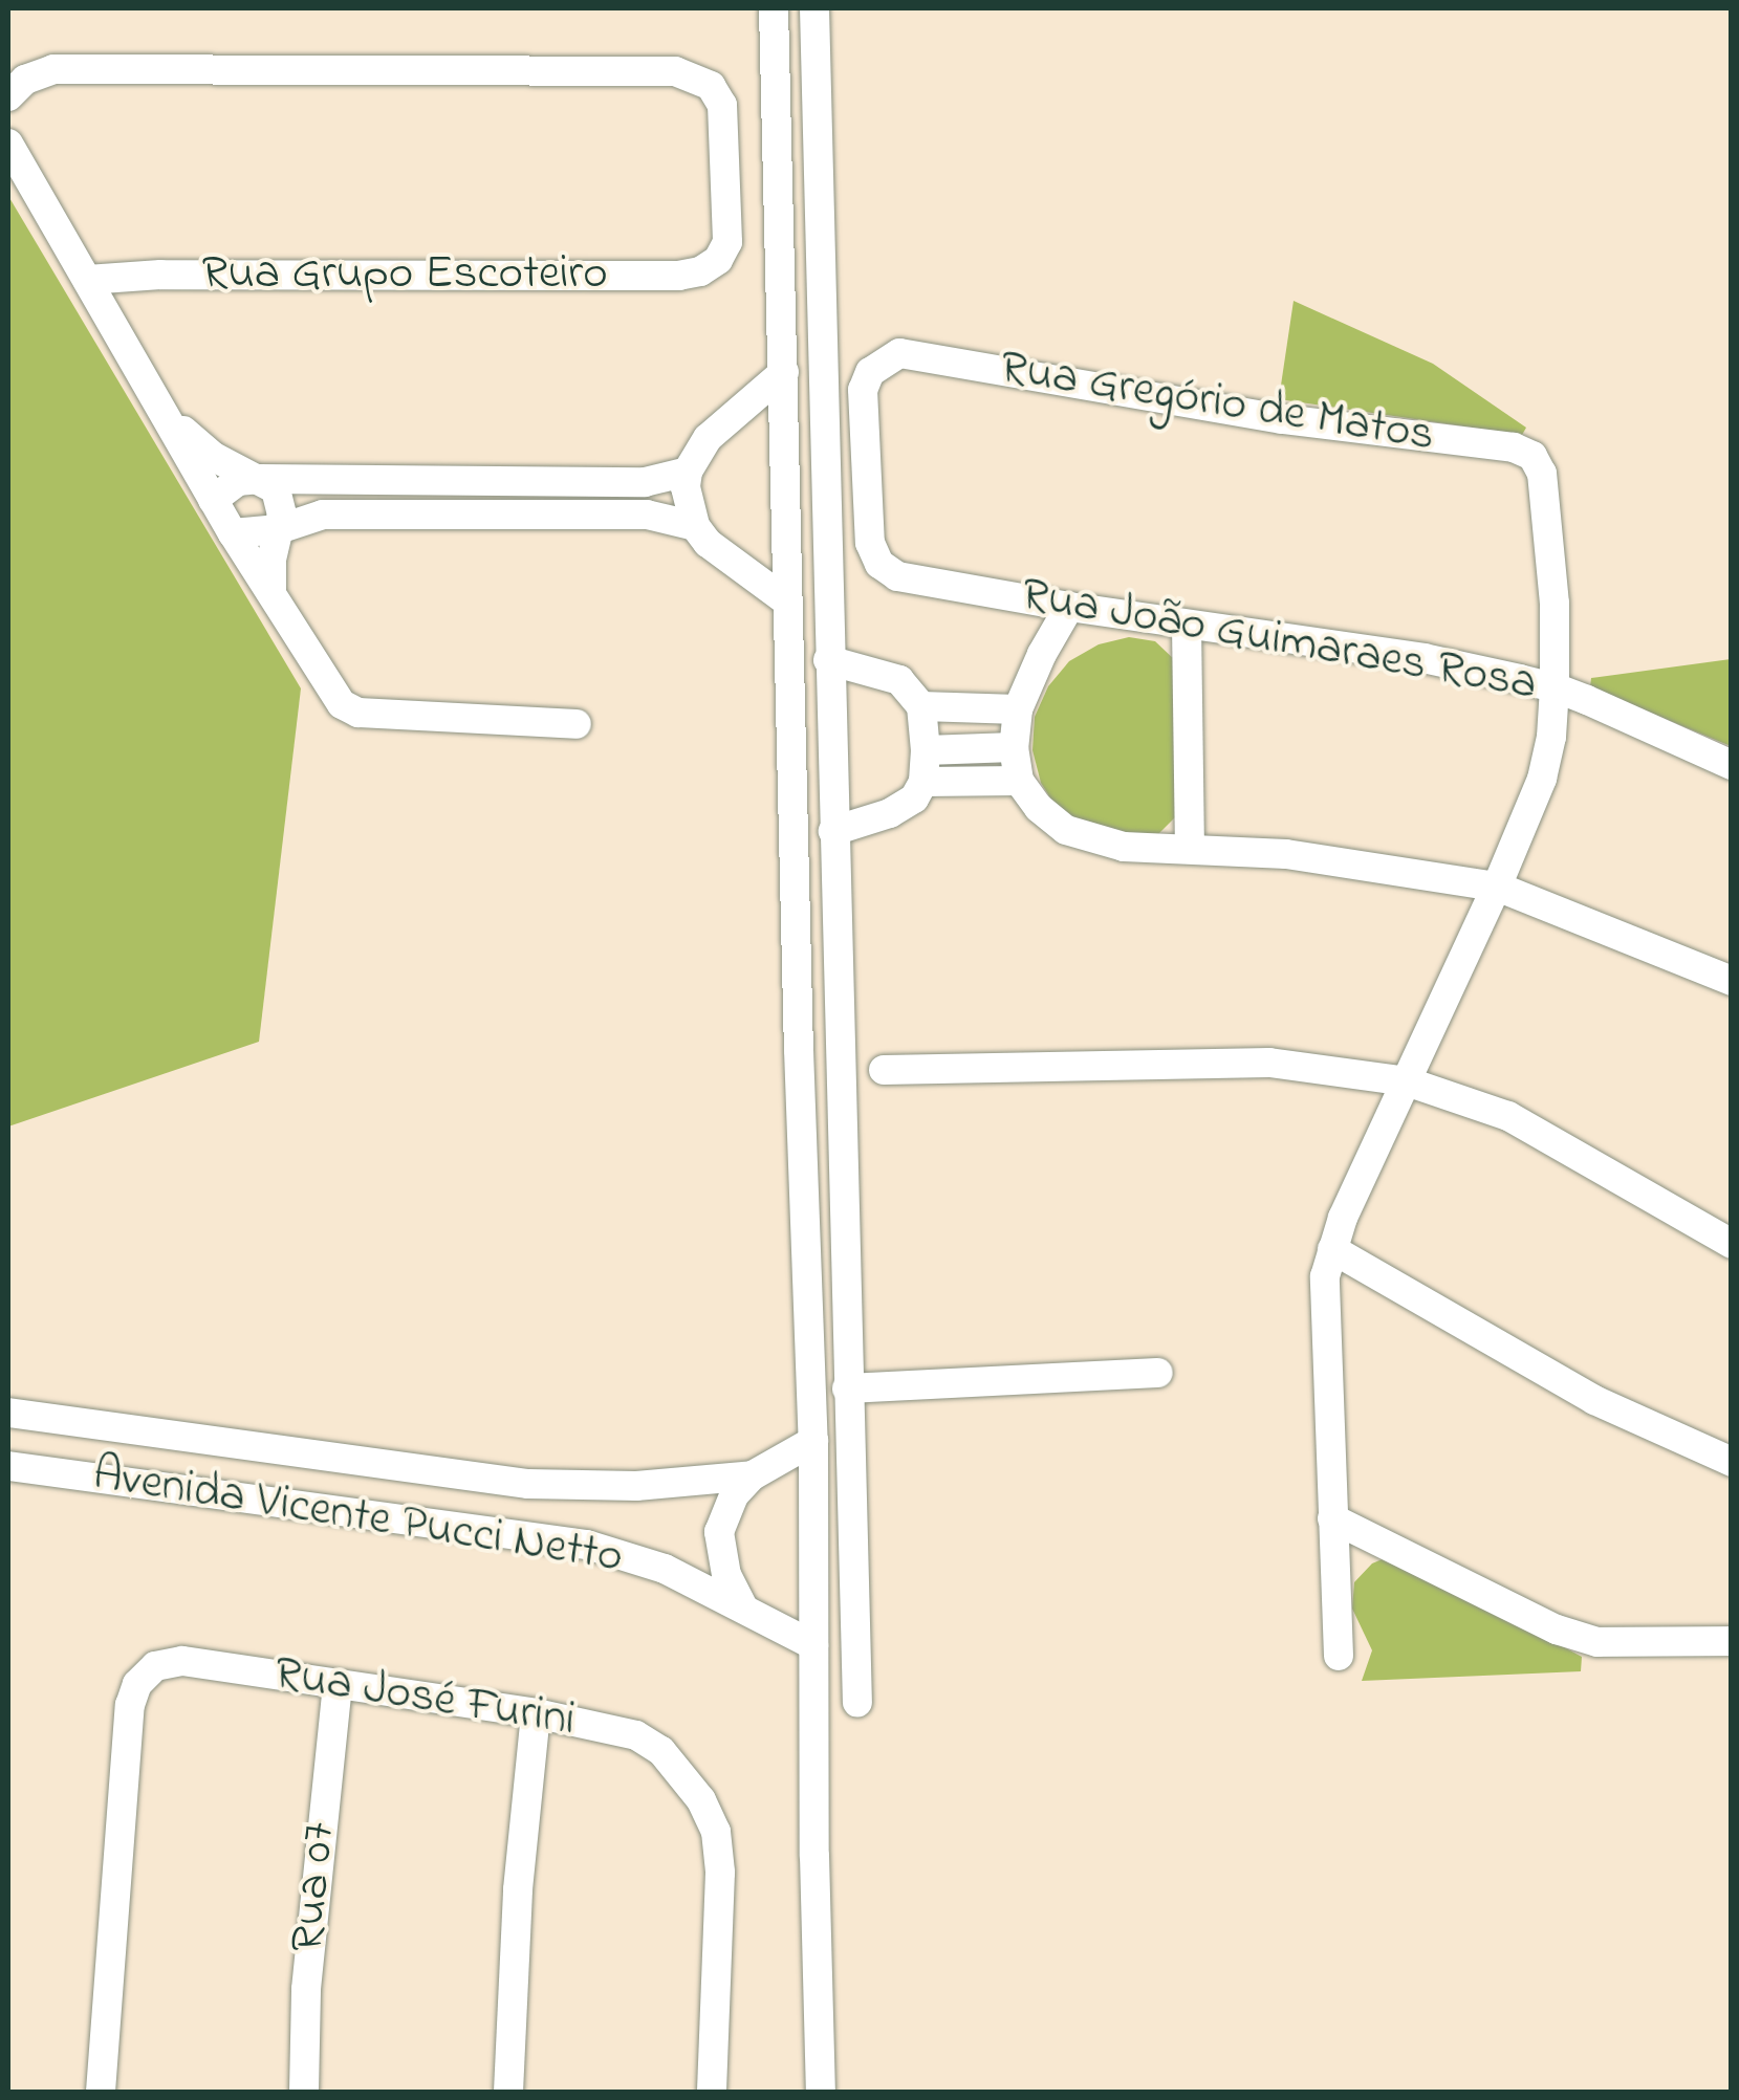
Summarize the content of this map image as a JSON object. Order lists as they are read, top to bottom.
{
  "streets": {
    "street": [
      "Rua Grupo Escoteiro",
      "Rua Gregório de Matos",
      "Rua João Guimaraes Rosa",
      "Avenida Vicente Pucci Netto",
      "Rua José Furini",
      "Rua 07"
    ]
  },
  "crossings": [
    ["Rua Gregório de Matos", "Rua João Guimaraes Rosa"],
    ["Rua José Furini", "Rua 07"]
  ]
}
